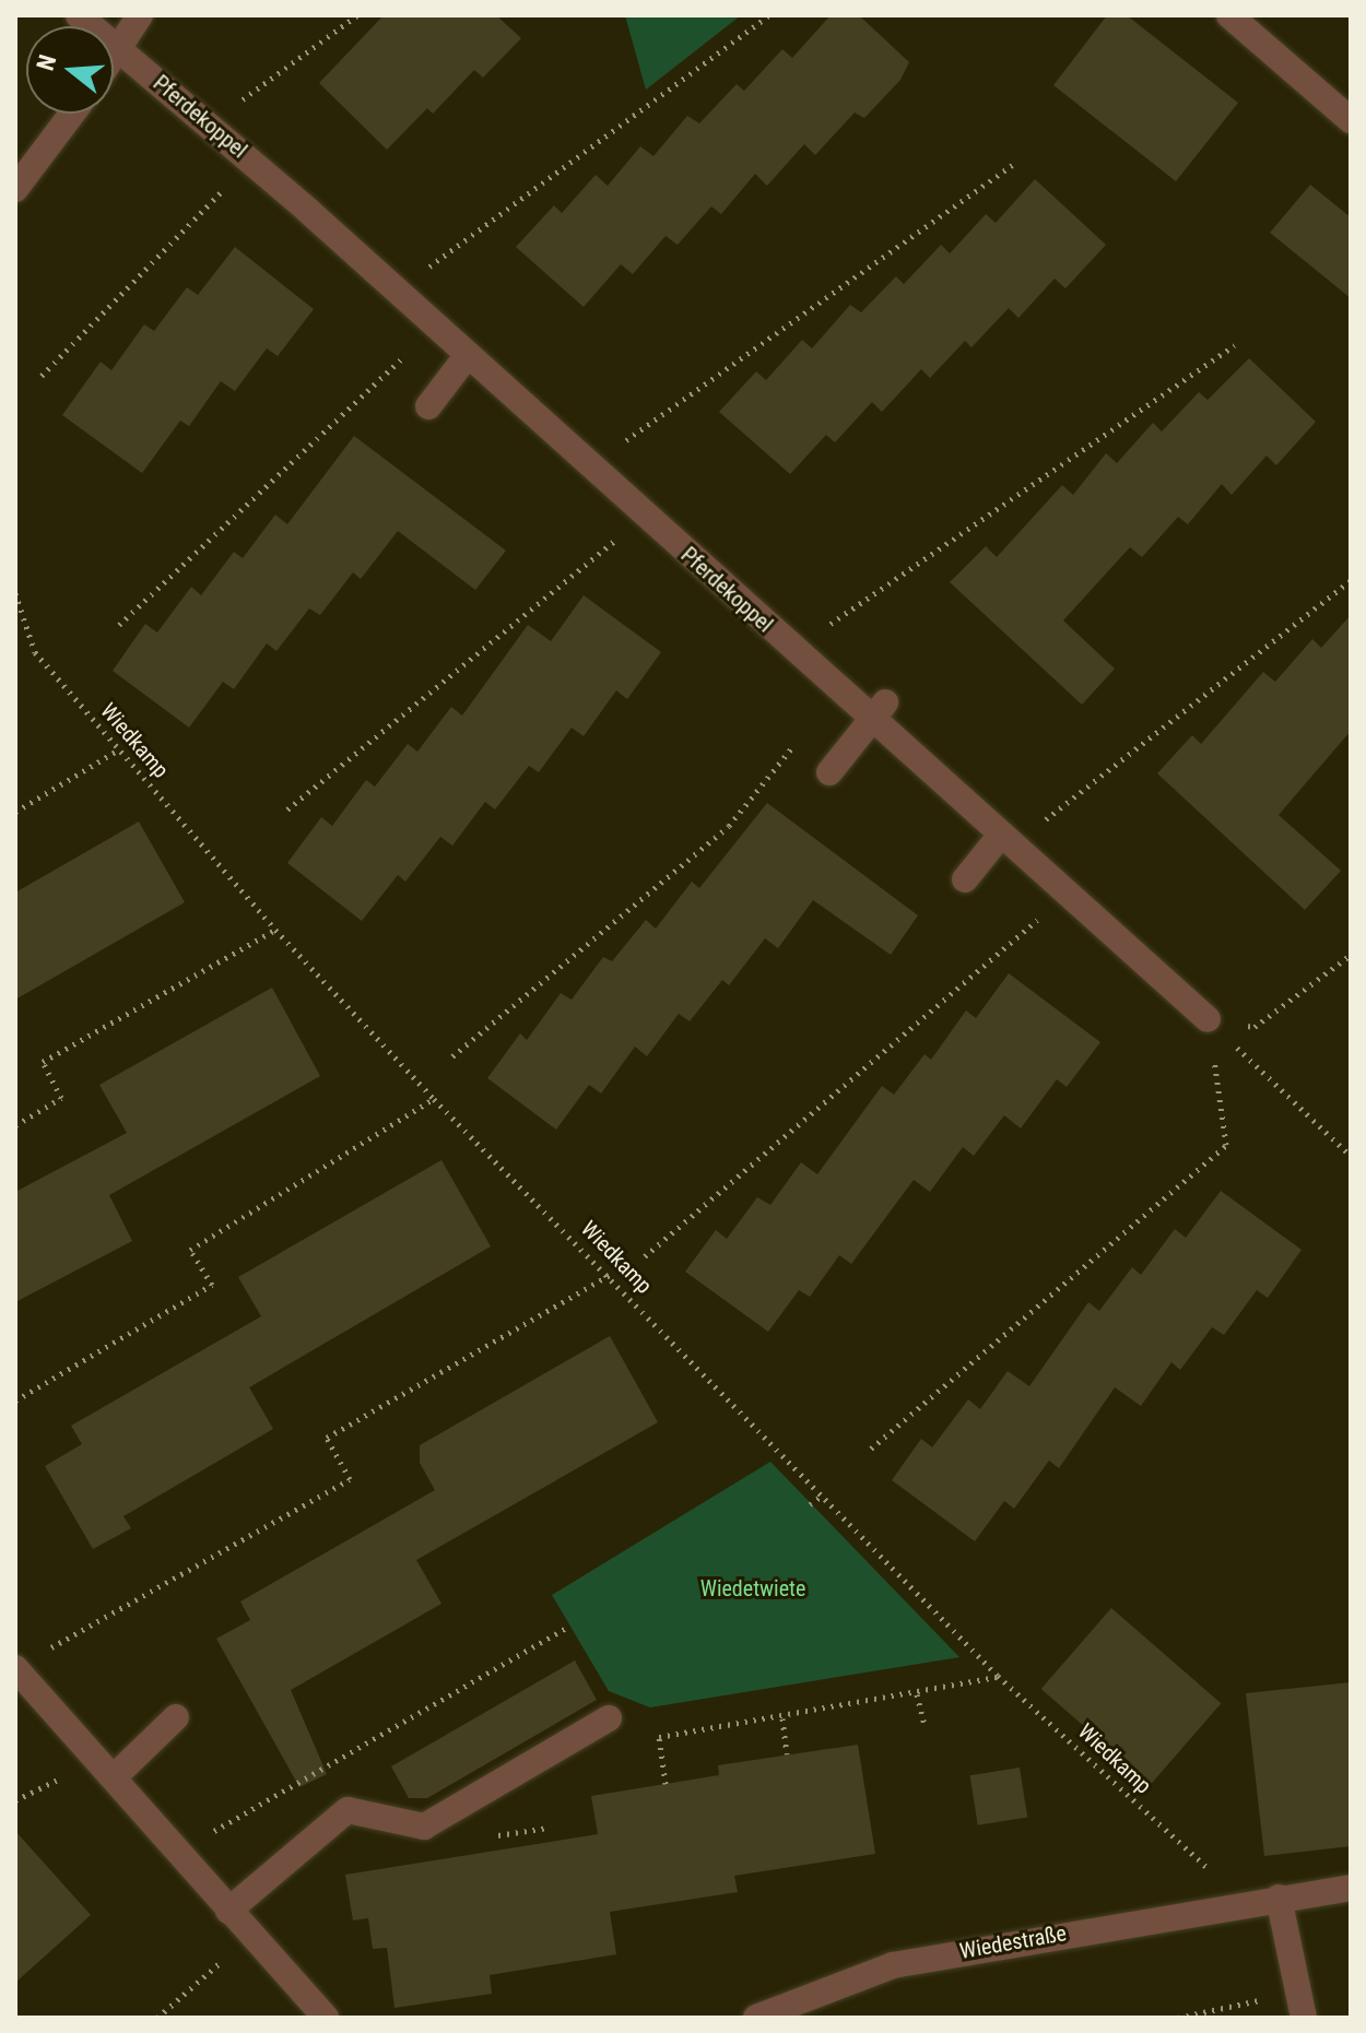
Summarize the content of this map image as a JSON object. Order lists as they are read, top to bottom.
{
  "streets": {
    "street": ["Pferdekoppel", "Wiedestraße"],
    "path": ["Wiedkamp"]
  },
  "crossings": [
    ["Wiedkamp", "Wiedestraße"]
  ],
  "parks": ["Wiedetwiete"],
  "north": "left"
}
